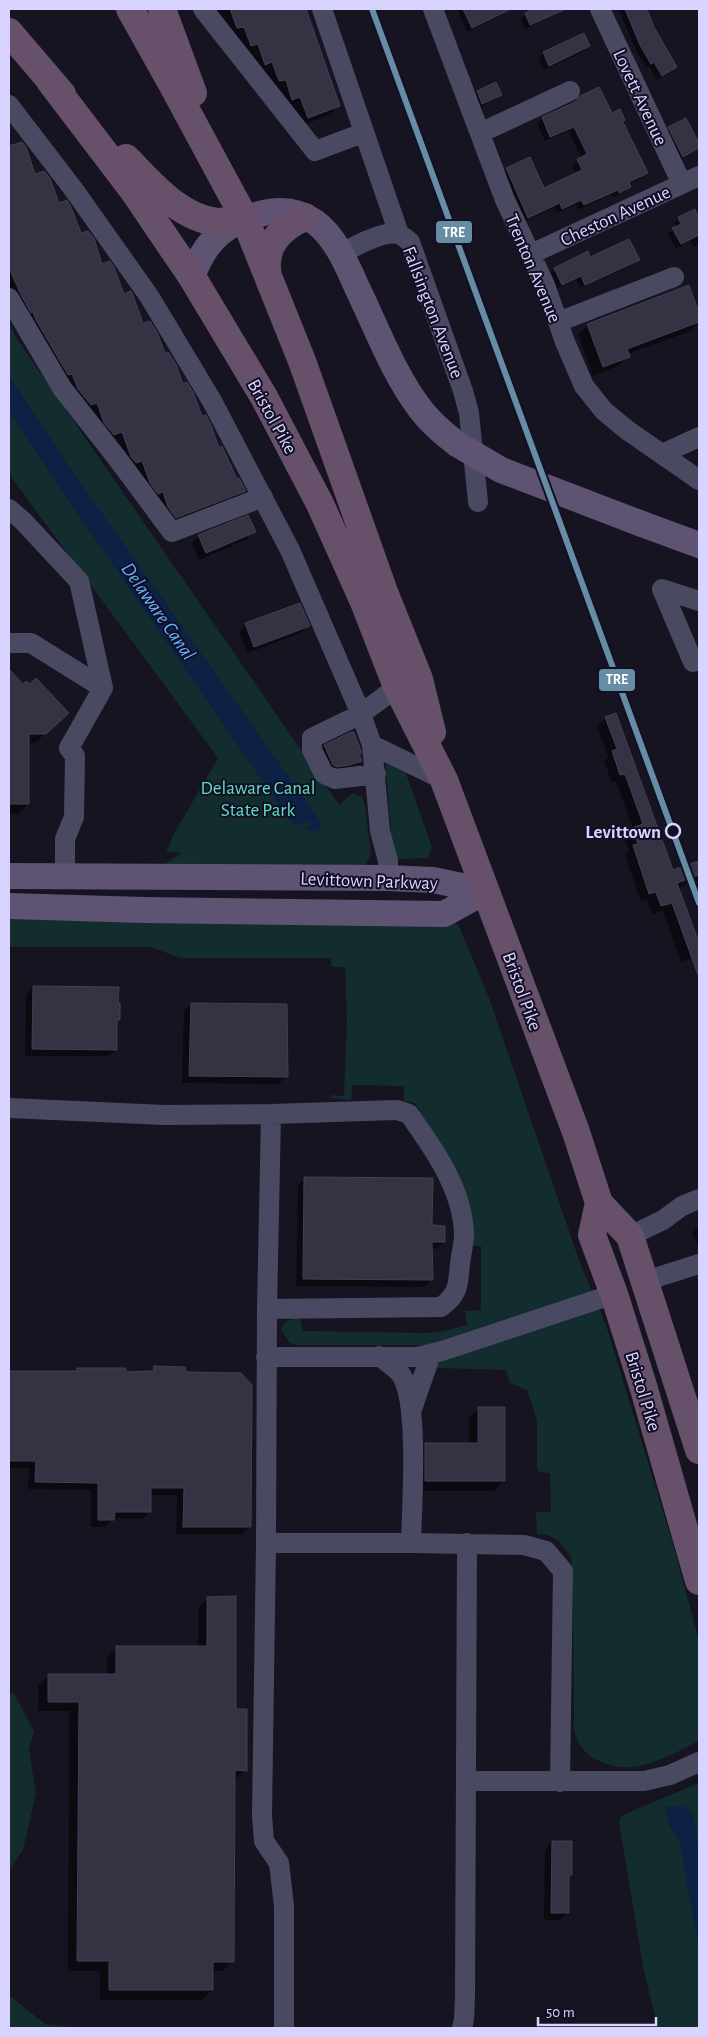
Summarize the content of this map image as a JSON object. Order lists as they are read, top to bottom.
{
  "streets": {
    "highway": ["Bristol Pike"],
    "main road": ["Levittown Parkway"],
    "street": [
      "Lovett Avenue",
      "Cheston Avenue",
      "Trenton Avenue",
      "Fallsington Avenue"
    ]
  },
  "crossings": [
    ["Lovett Avenue", "Cheston Avenue"],
    ["Cheston Avenue", "Trenton Avenue"],
    ["Bristol Pike", "Levittown Parkway"]
  ],
  "water": ["Delaware Canal"],
  "parks": ["Delaware Canal State Park"],
  "places": ["Levittown"],
  "lines": ["transit line TRE"],
  "scale_bar": "50 m"
}
